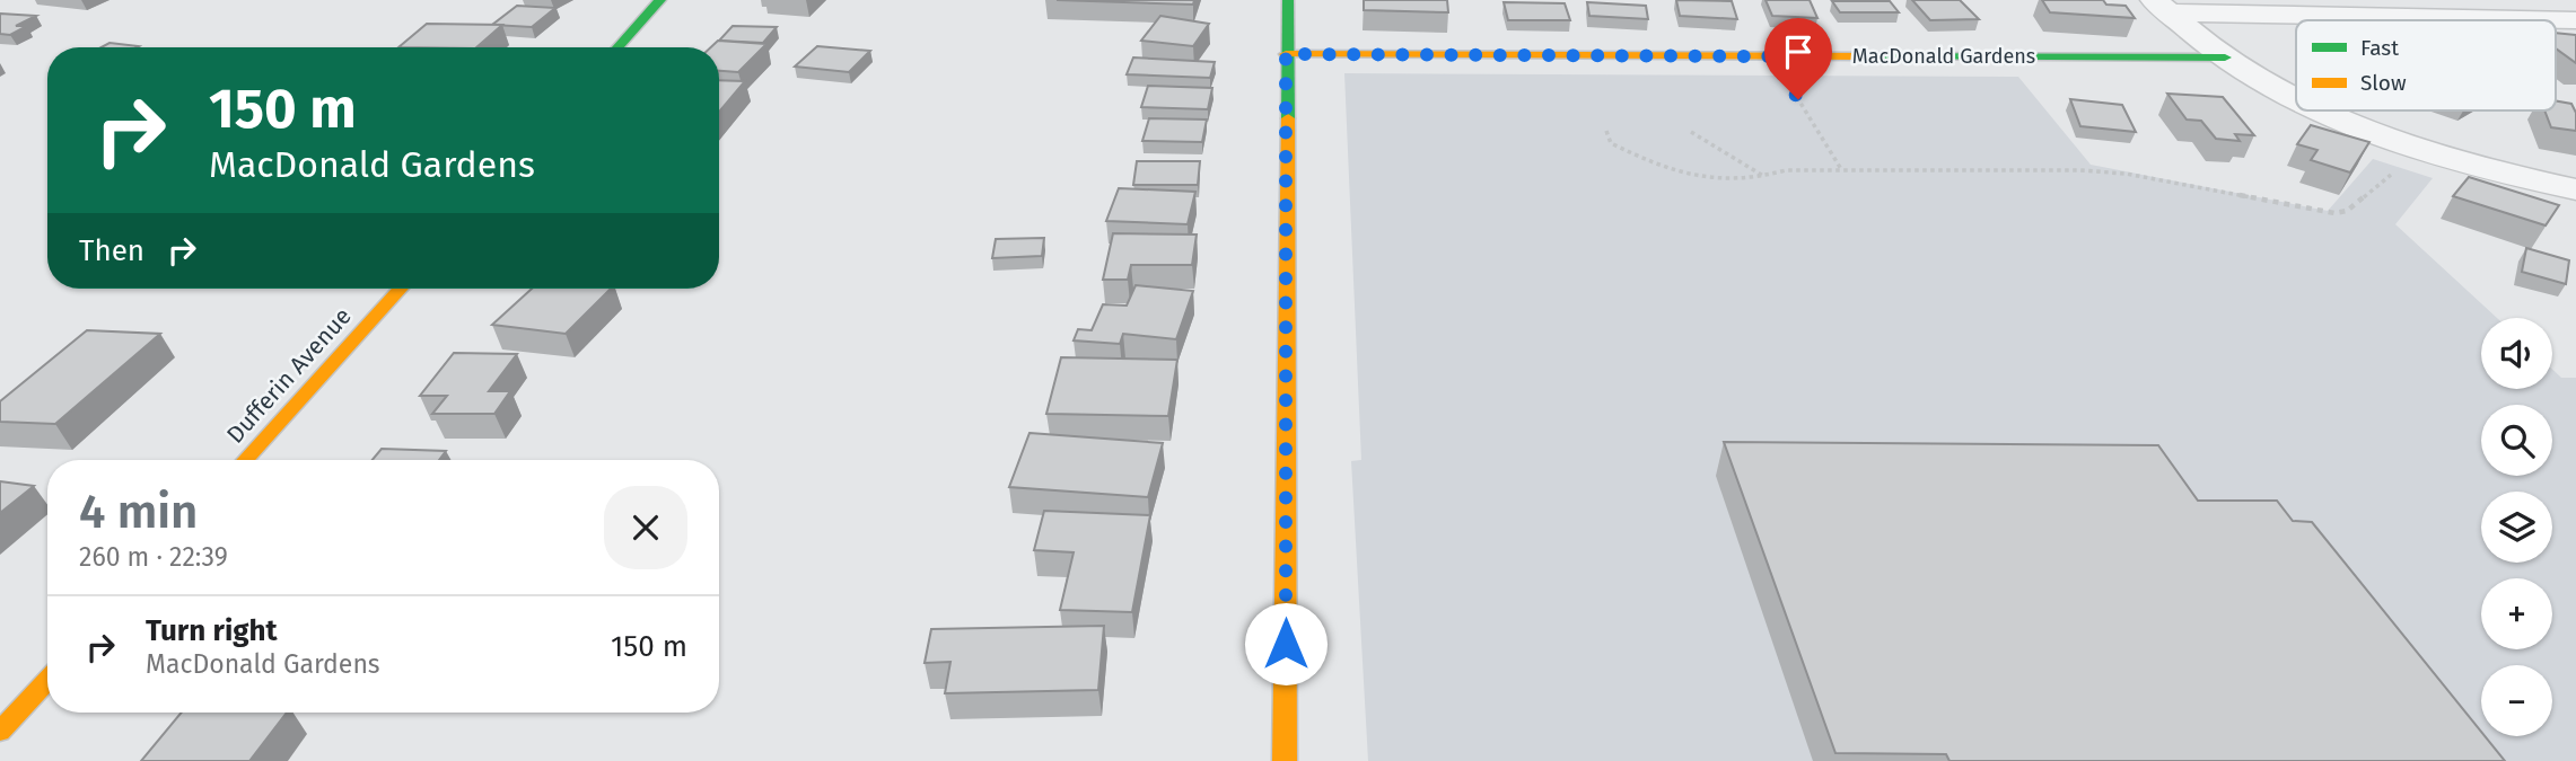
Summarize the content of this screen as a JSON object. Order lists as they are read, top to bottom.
{
  "streets": {
    "street": ["MacDonald Gardens", "Dufferin Avenue"]
  },
  "legend": ["Fast", "Slow"],
  "page": {
    "turn": ["150 m", "MacDonald Gardens"],
    "then": "Then",
    "map_buttons": ["+", "−"],
    "heading": ["4 min", "260 m · 22:39"],
    "list": [
      {
        "name": "Turn right",
        "note": "MacDonald Gardens",
        "value": "150 m"
      }
    ]
  }
}
